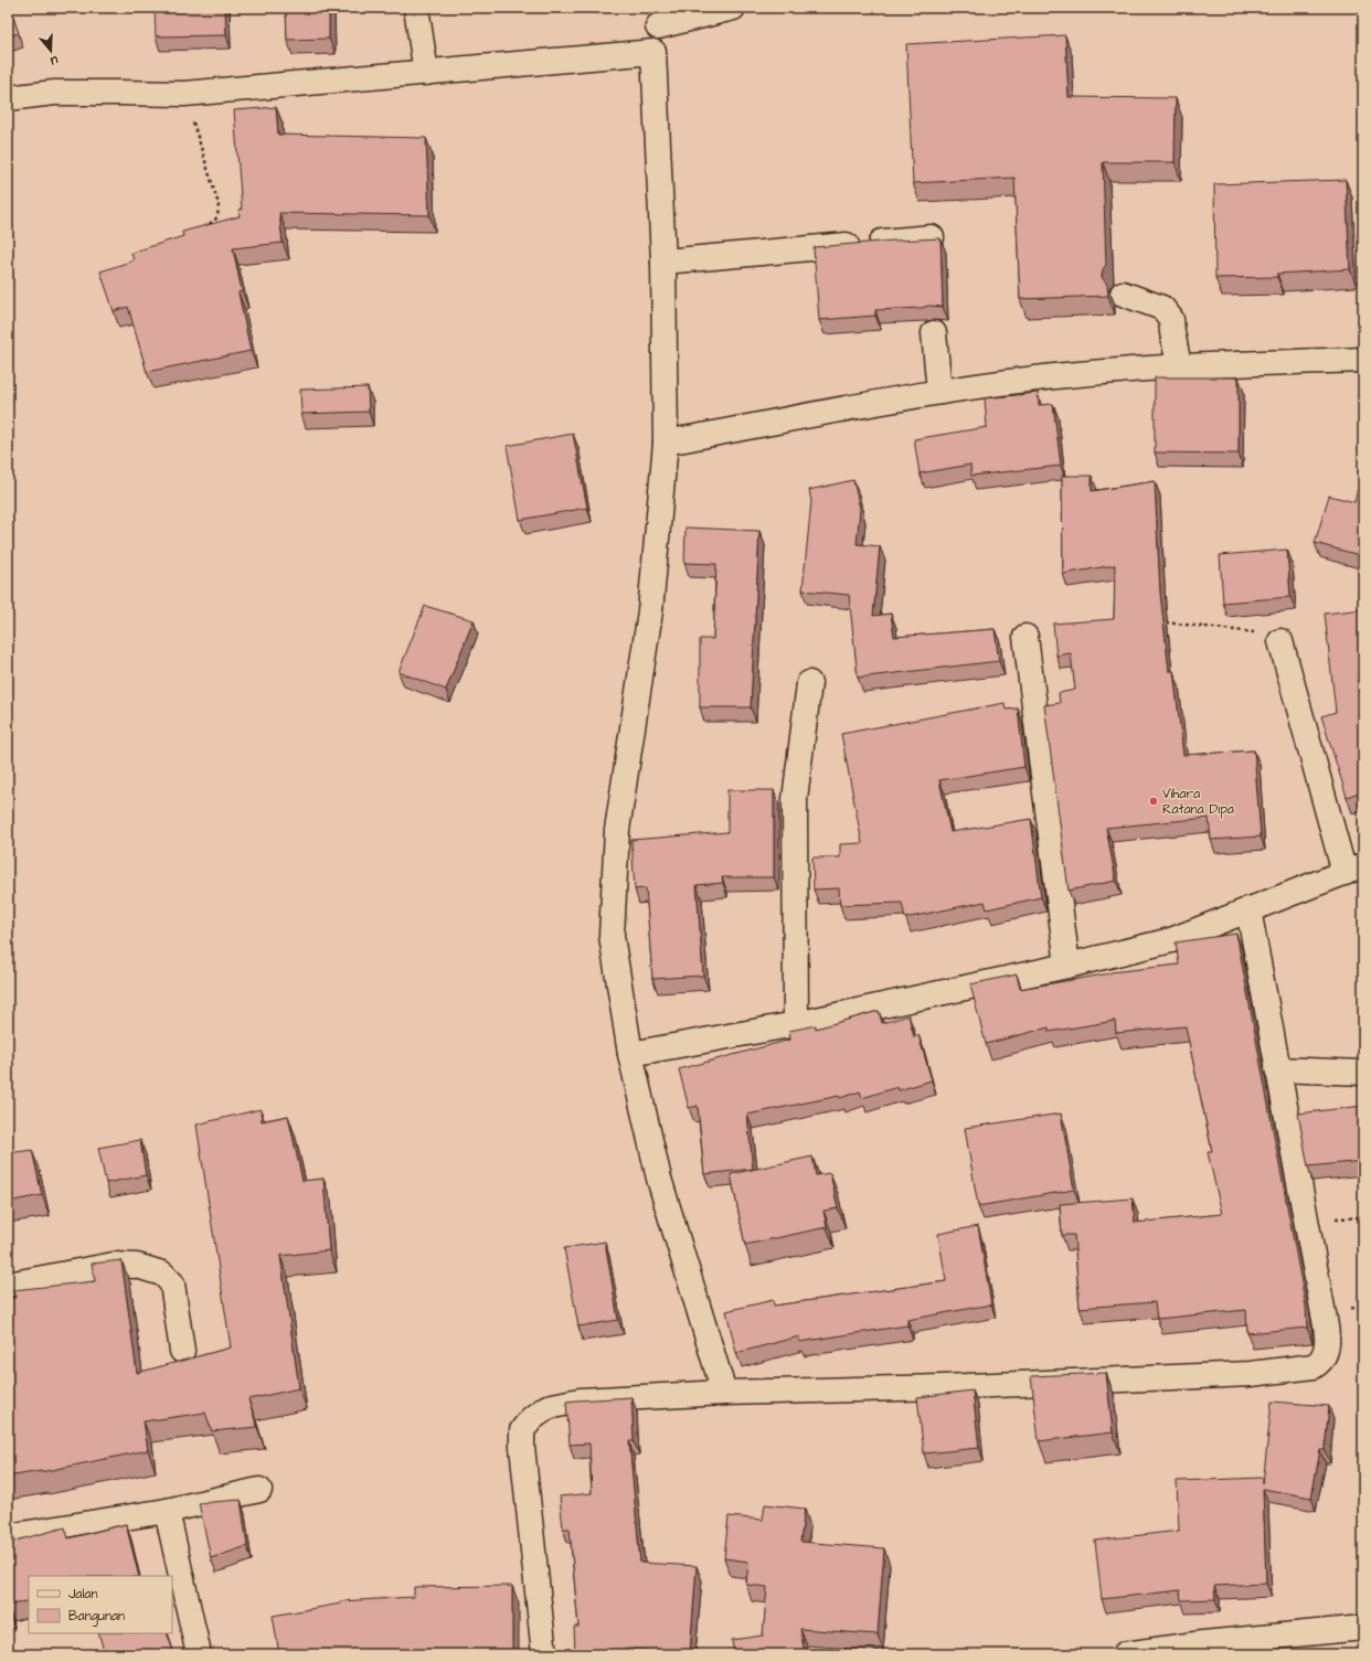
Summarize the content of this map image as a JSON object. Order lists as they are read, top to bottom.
{
  "places": ["Vihara Ratana Dipa"],
  "legend": ["Jalan", "Bangunan"],
  "north": "bottom"
}
